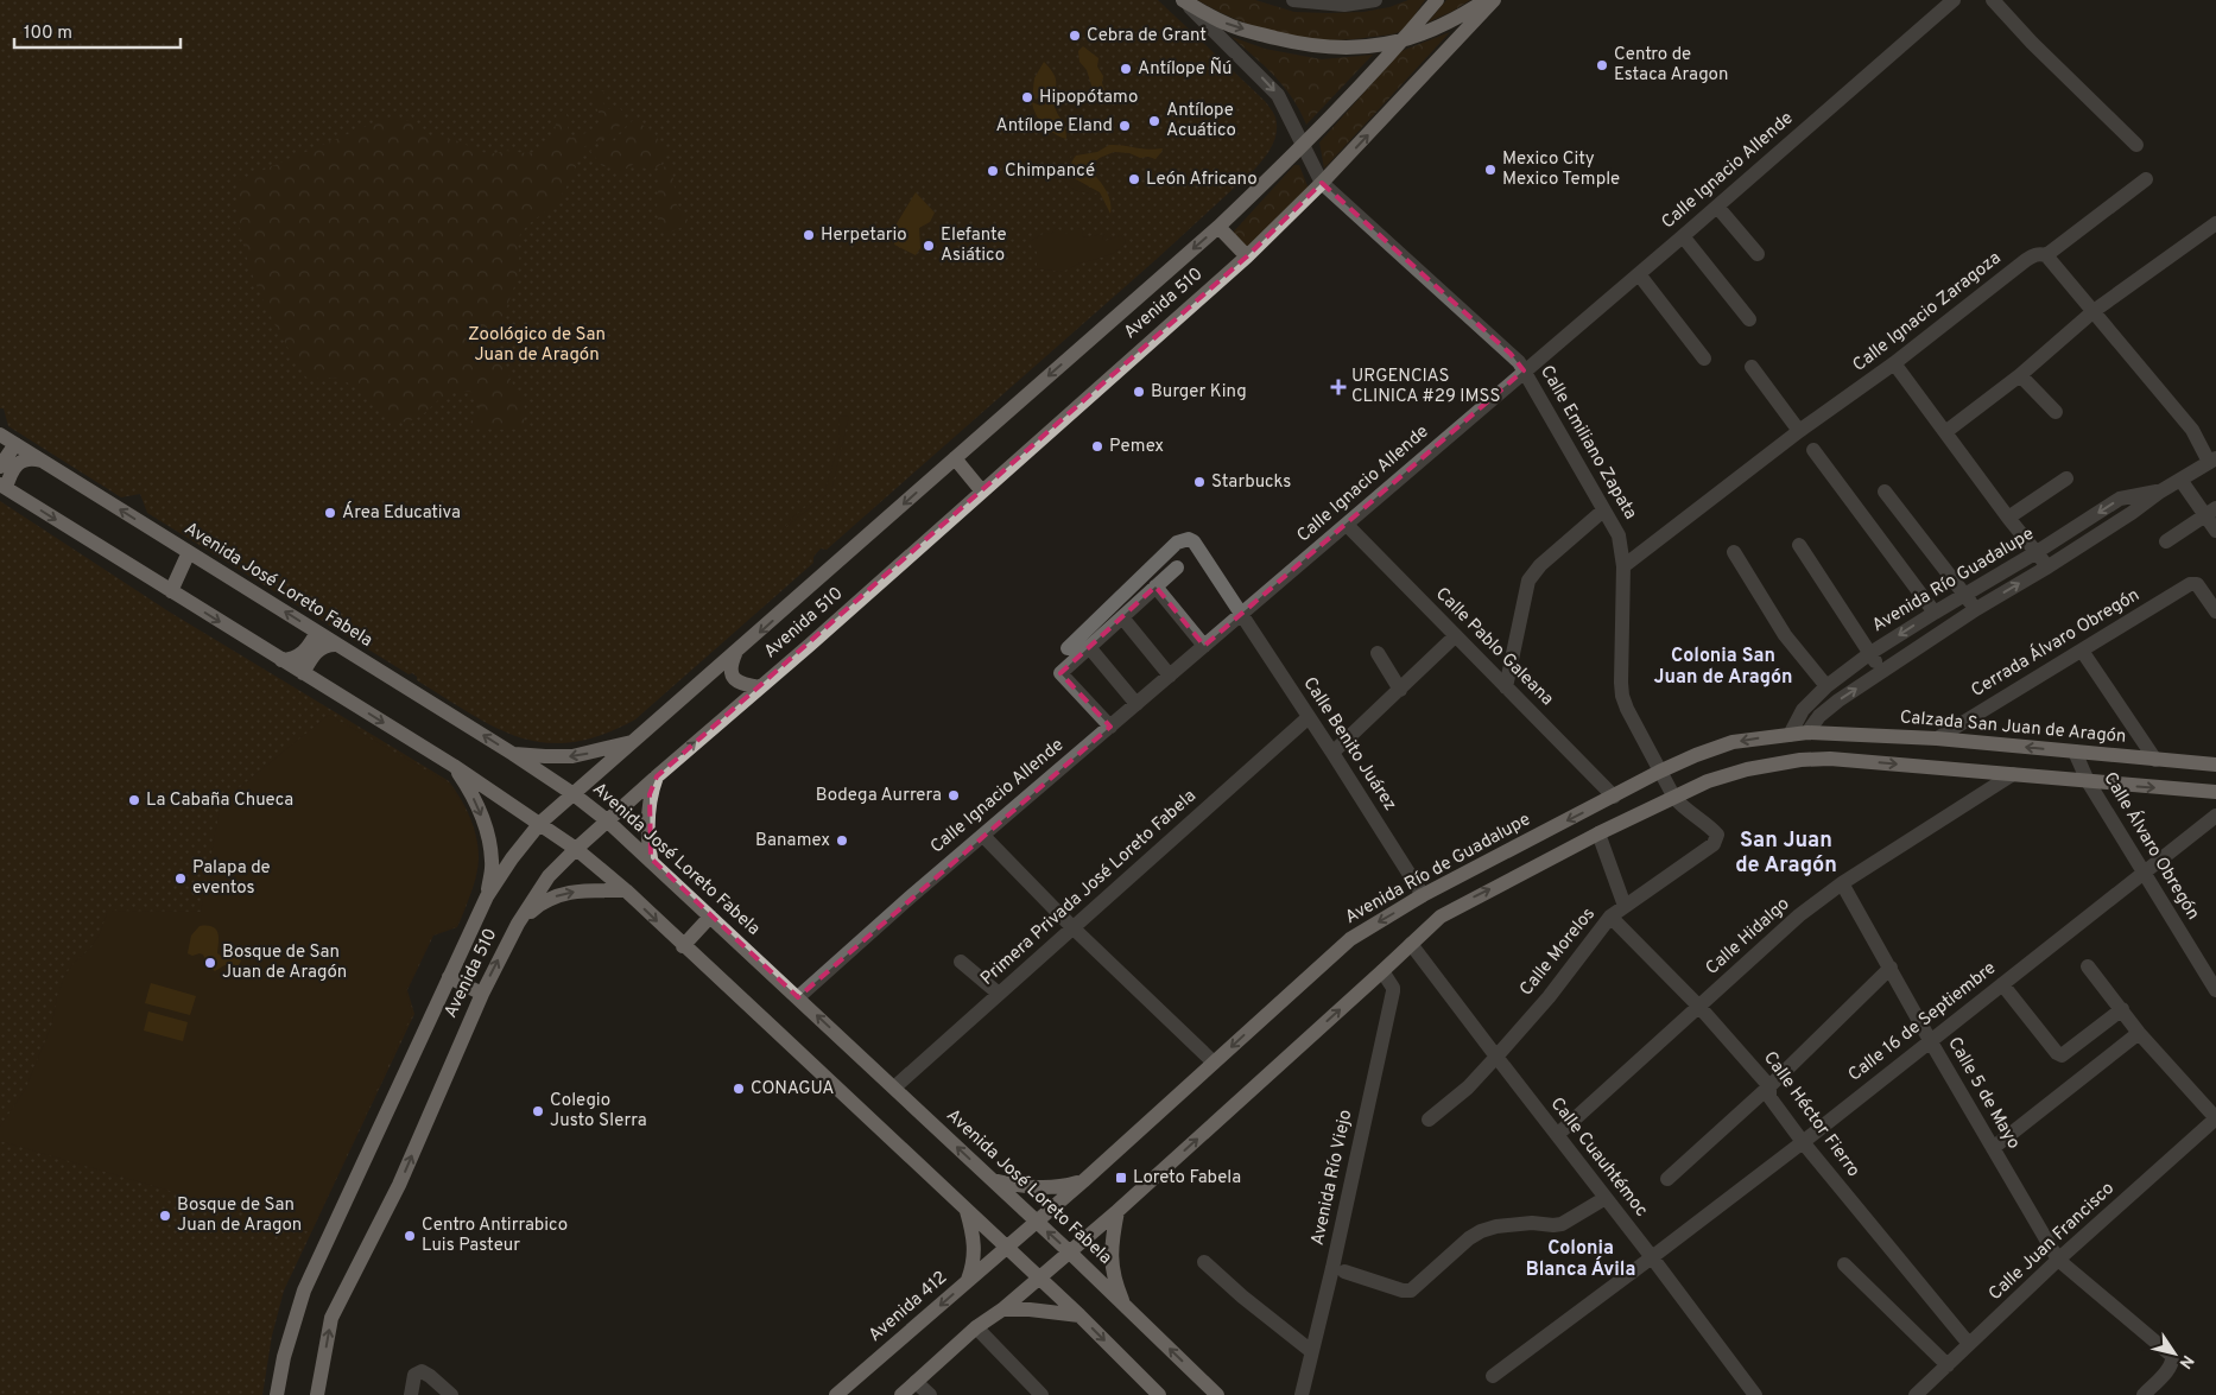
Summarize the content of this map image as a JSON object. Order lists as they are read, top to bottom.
{
  "streets": {
    "main road": [
      "Avenida 510",
      "Avenida José Loreto Fabela",
      "Calzada San Juan de Aragón",
      "Avenida Río de Guadalupe",
      "Avenida 412"
    ],
    "street": [
      "Calle Ignacio Allende",
      "Calle Ignacio Zaragoza",
      "Calle Emiliano Zapata",
      "Avenida Río Guadalupe",
      "Cerrada Álvaro Obregón",
      "Calle Pablo Galeana",
      "Calle Benito Juárez",
      "Calle Álvaro Obregón",
      "Primera Privada José Loreto Fabela",
      "Calle Hidalgo",
      "Calle Morelos",
      "Calle 16 de Septiembre",
      "Calle 5 de Mayo",
      "Calle Héctor Fierro",
      "Calle Cuauhtémoc",
      "Avenida Río Viejo",
      "Calle Juan Francisco"
    ]
  },
  "crossings": [
    ["Calle Ignacio Allende", "Calle Emiliano Zapata"],
    ["Calle Ignacio Allende", "Avenida José Loreto Fabela"],
    ["Calle Ignacio Allende", "Calle Pablo Galeana"],
    ["Calle Ignacio Allende", "Calle Benito Juárez"],
    ["Avenida 510", "Calle Emiliano Zapata"],
    ["Avenida 510", "Avenida José Loreto Fabela"],
    ["Calle Ignacio Zaragoza", "Calle Emiliano Zapata"],
    ["Calle Emiliano Zapata", "Avenida Río de Guadalupe"],
    ["Calle Emiliano Zapata", "Calle Morelos"],
    ["Avenida Río Guadalupe", "Calzada San Juan de Aragón"],
    ["Avenida Río Guadalupe", "Avenida Río de Guadalupe"],
    ["Avenida José Loreto Fabela", "Avenida Río de Guadalupe"],
    ["Avenida José Loreto Fabela", "Primera Privada José Loreto Fabela"],
    ["Cerrada Álvaro Obregón", "Calzada San Juan de Aragón"],
    ["Calle Pablo Galeana", "Avenida Río de Guadalupe"],
    ["Calzada San Juan de Aragón", "Calle Álvaro Obregón"],
    ["Calzada San Juan de Aragón", "Avenida Río de Guadalupe"],
    ["Calle Benito Juárez", "Avenida Río de Guadalupe"],
    ["Calle Benito Juárez", "Primera Privada José Loreto Fabela"],
    ["Calle Álvaro Obregón", "Calle 16 de Septiembre"],
    ["Avenida Río de Guadalupe", "Avenida 412"],
    ["Calle Hidalgo", "Calle 5 de Mayo"],
    ["Calle Hidalgo", "Calle Héctor Fierro"],
    ["Calle Hidalgo", "Calle Cuauhtémoc"],
    ["Calle Morelos", "Calle Héctor Fierro"],
    ["Calle Morelos", "Calle Cuauhtémoc"],
    ["Calle 16 de Septiembre", "Calle 5 de Mayo"],
    ["Calle 16 de Septiembre", "Calle Héctor Fierro"],
    ["Calle 16 de Septiembre", "Calle Cuauhtémoc"],
    ["Calle 5 de Mayo", "Calle Juan Francisco"],
    ["Calle Héctor Fierro", "Calle Juan Francisco"]
  ],
  "districts": ["Colonia San Juan de Aragón", "San Juan de Aragón", "Colonia Blanca Ávila"],
  "parks": ["Zoológico de San Juan de Aragón"],
  "places": {
    "other": [
      "Cebra de Grant",
      "Centro de Estaca Aragon",
      "Antílope Ñú",
      "Hipopótamo",
      "Antílope Acuático",
      "Antílope Eland",
      "Mexico City Mexico Temple",
      "Chimpancé",
      "León Africano",
      "Herpetario",
      "Elefante Asiático",
      "Burger King",
      "Pemex",
      "Starbucks",
      "Área Educativa",
      "Bodega Aurrera",
      "La Cabaña Chueca",
      "Banamex",
      "Palapa de eventos",
      "Bosque de San Juan de Aragón",
      "CONAGUA",
      "Colegio Justo SIerra",
      "Bosque de San Juan de Aragon",
      "Centro Antirrabico Luis Pasteur"
    ],
    "health": ["URGENCIAS CLINICA #29 IMSS"],
    "transit": ["Loreto Fabela"]
  },
  "scale_bar": "100 m",
  "north": "bottom right"
}
